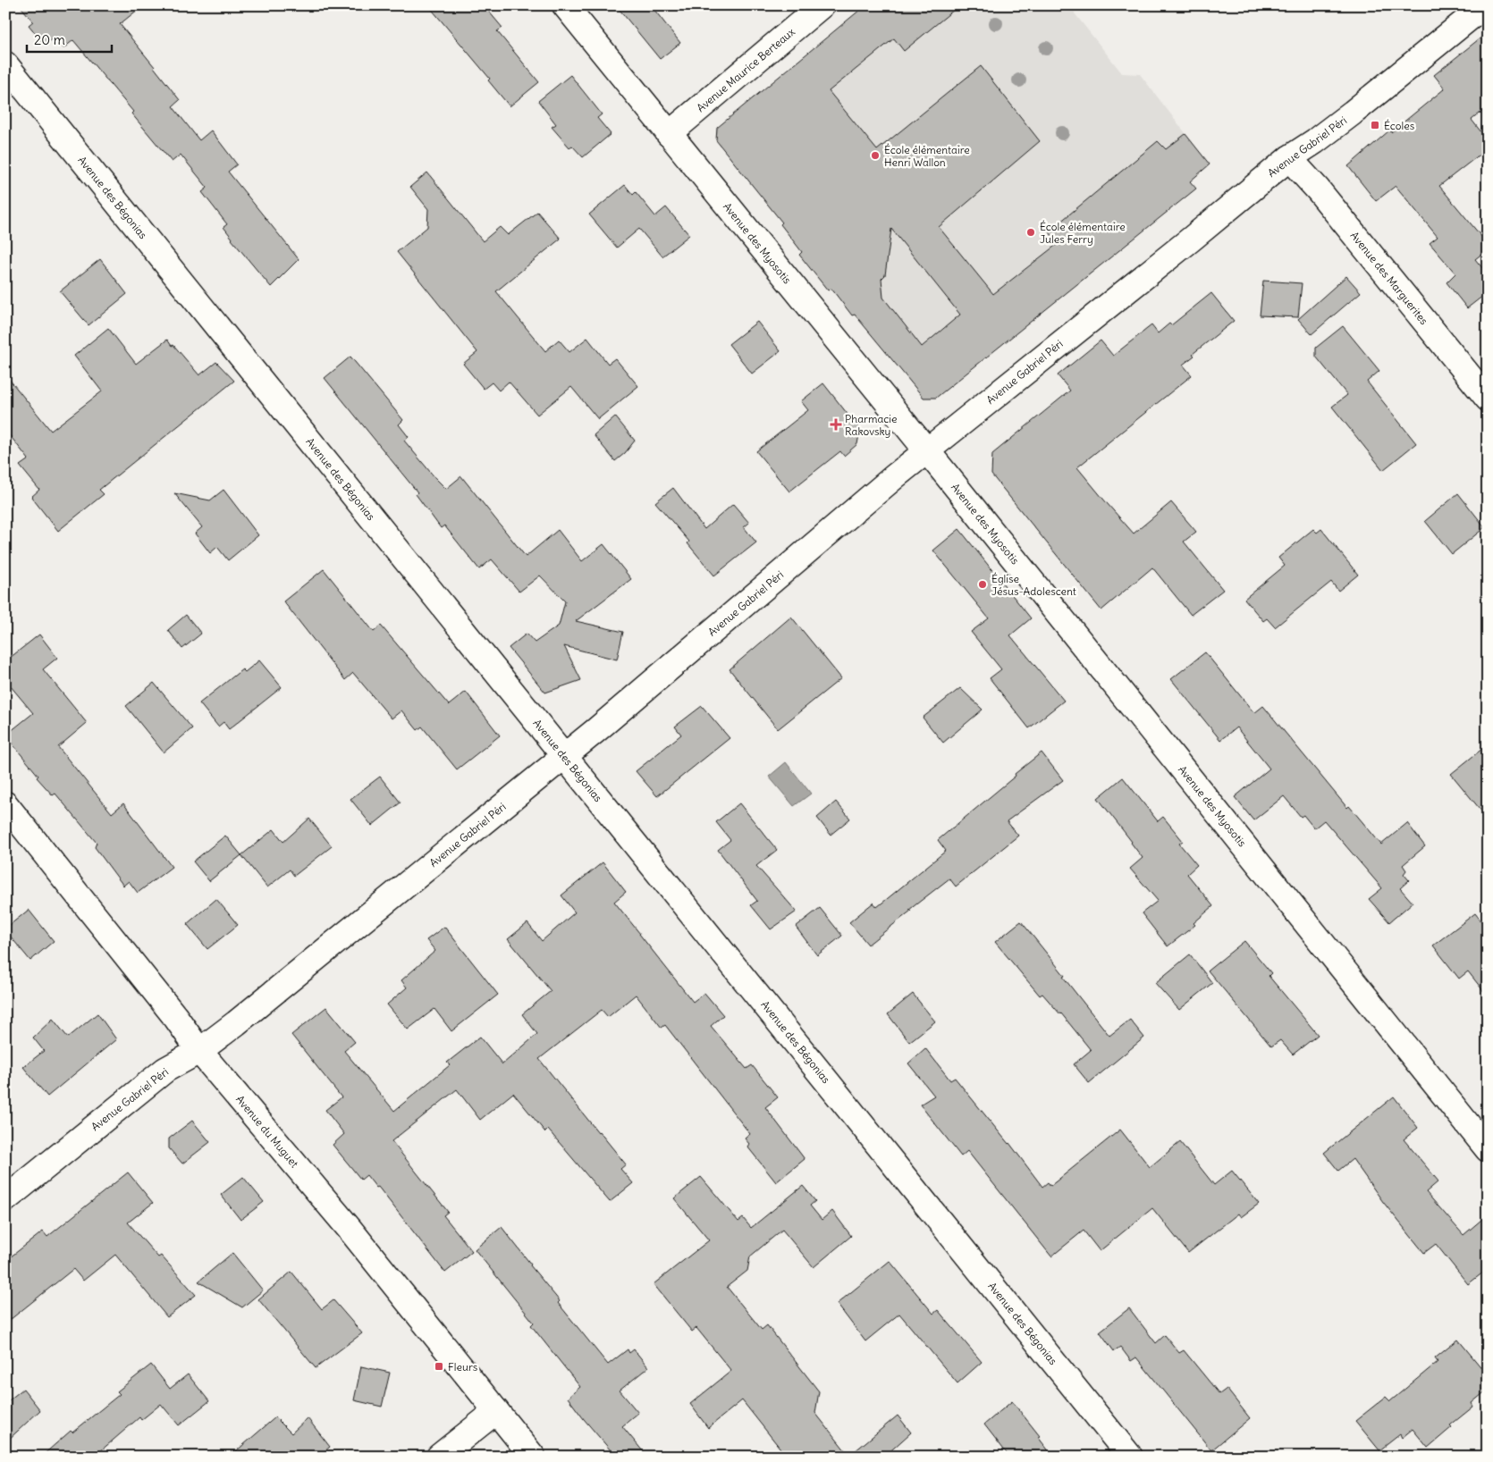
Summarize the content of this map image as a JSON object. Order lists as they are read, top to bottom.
{
  "streets": {
    "street": [
      "Avenue Maurice Berteaux",
      "Avenue Gabriel Péri",
      "Avenue des Bégonias",
      "Avenue des Myosotis",
      "Avenue des Marguerites",
      "Avenue du Muguet"
    ]
  },
  "crossings": [
    ["Avenue Maurice Berteaux", "Avenue des Myosotis"],
    ["Avenue Gabriel Péri", "Avenue des Bégonias"],
    ["Avenue Gabriel Péri", "Avenue des Myosotis"],
    ["Avenue Gabriel Péri", "Avenue des Marguerites"],
    ["Avenue Gabriel Péri", "Avenue du Muguet"]
  ],
  "places": {
    "transit": ["Écoles", "Fleurs"],
    "other": ["École élémentaire Henri Wallon", "École élémentaire Jules Ferry", "Église Jésus-Adolescent"],
    "health": ["Pharmacie Rakovsky"]
  },
  "scale_bar": "20 m"
}
